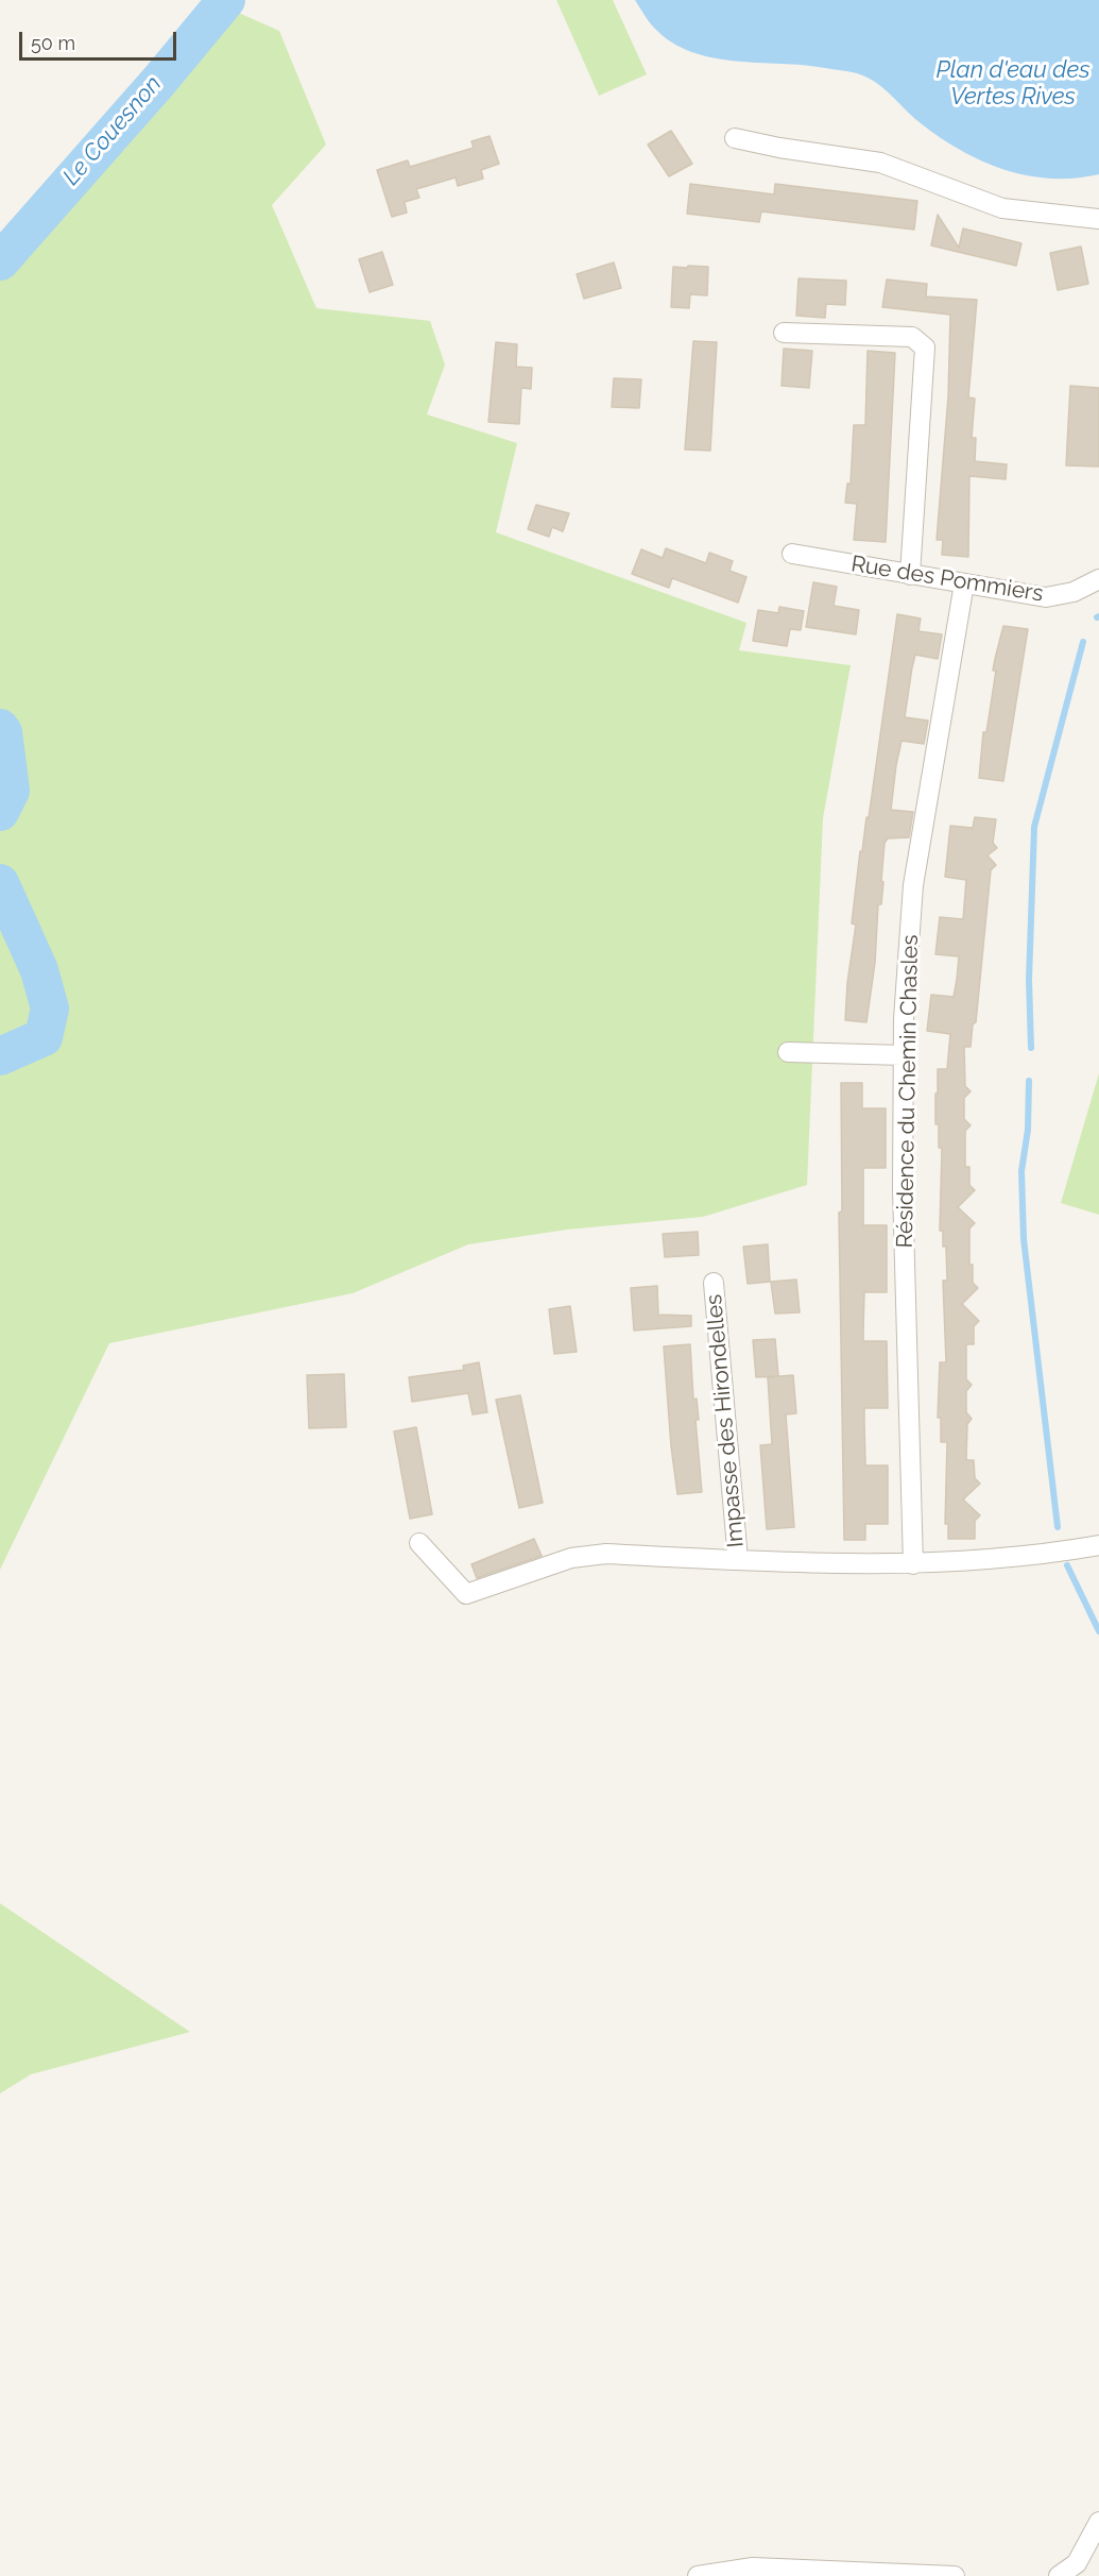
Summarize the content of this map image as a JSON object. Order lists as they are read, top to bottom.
{
  "streets": {
    "street": ["Rue des Pommiers", "Résidence du Chemin Chasles", "Impasse des Hirondelles"]
  },
  "crossings": [
    ["Rue des Pommiers", "Résidence du Chemin Chasles"]
  ],
  "water": ["Plan d'eau des Vertes Rives", "Le Couesnon"],
  "scale_bar": "50 m"
}
